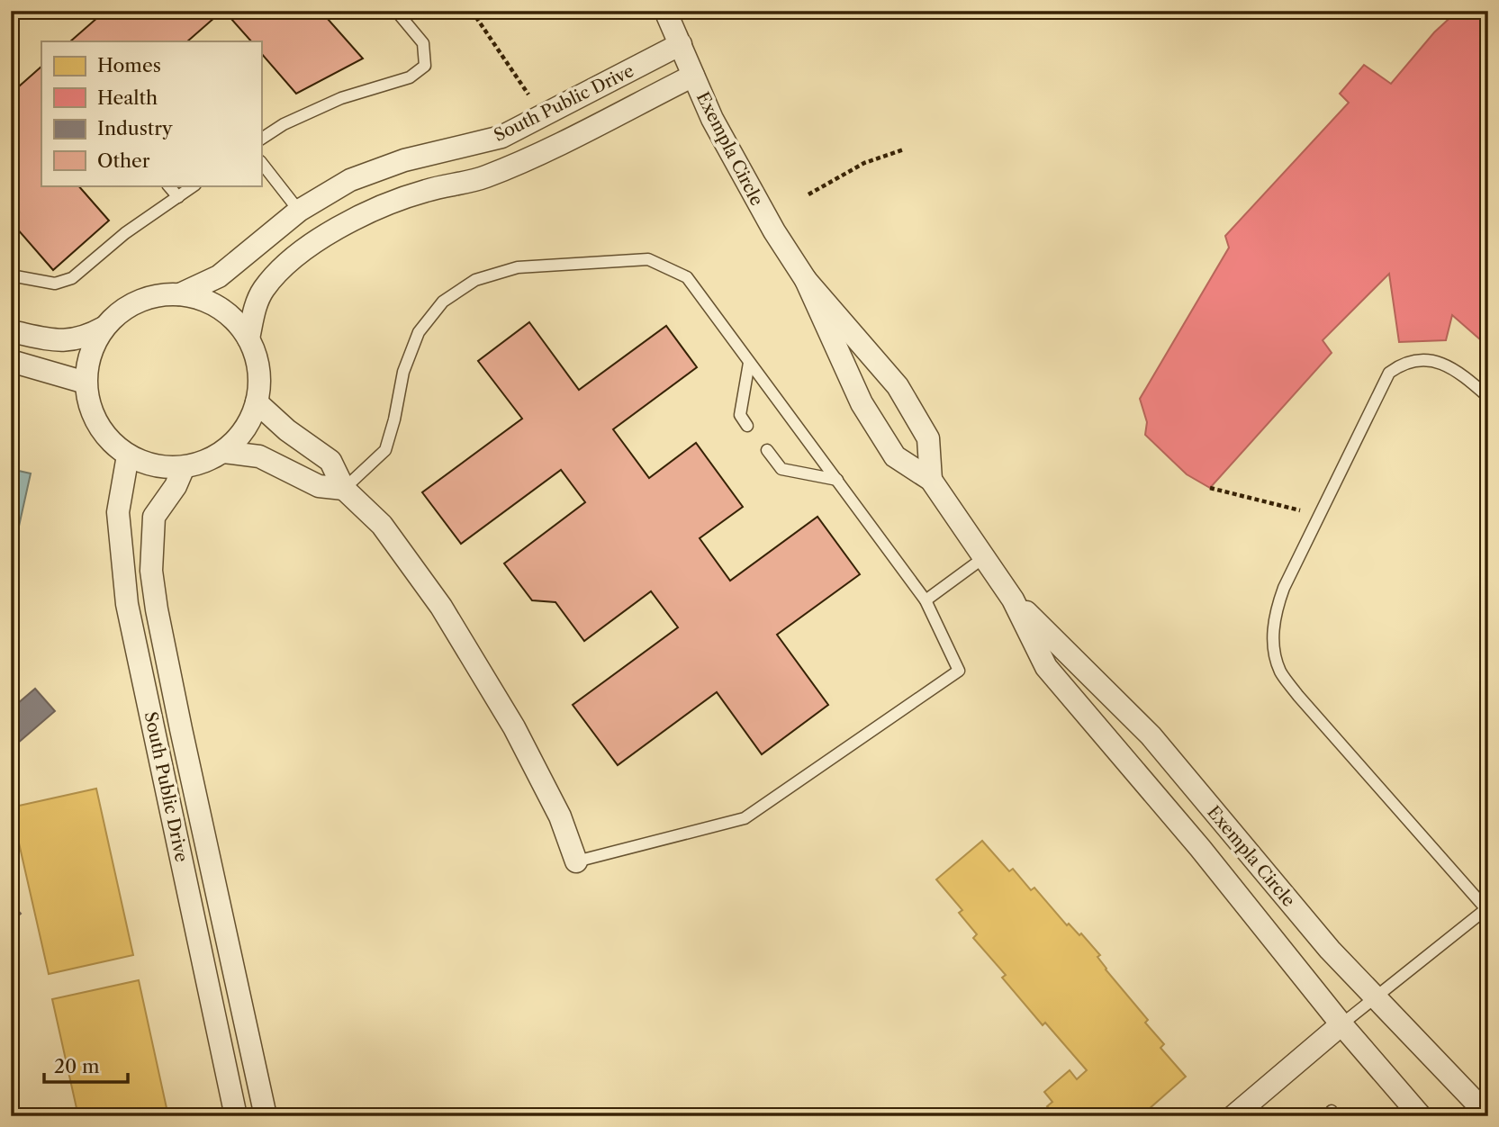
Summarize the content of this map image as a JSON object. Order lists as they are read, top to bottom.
{
  "streets": {
    "street": ["South Public Drive", "Exempla Circle"]
  },
  "crossings": [
    ["South Public Drive", "Exempla Circle"]
  ],
  "legend": [
    "Homes",
    "Health",
    "Industry",
    "Other"
  ],
  "scale_bar": "20 m"
}
